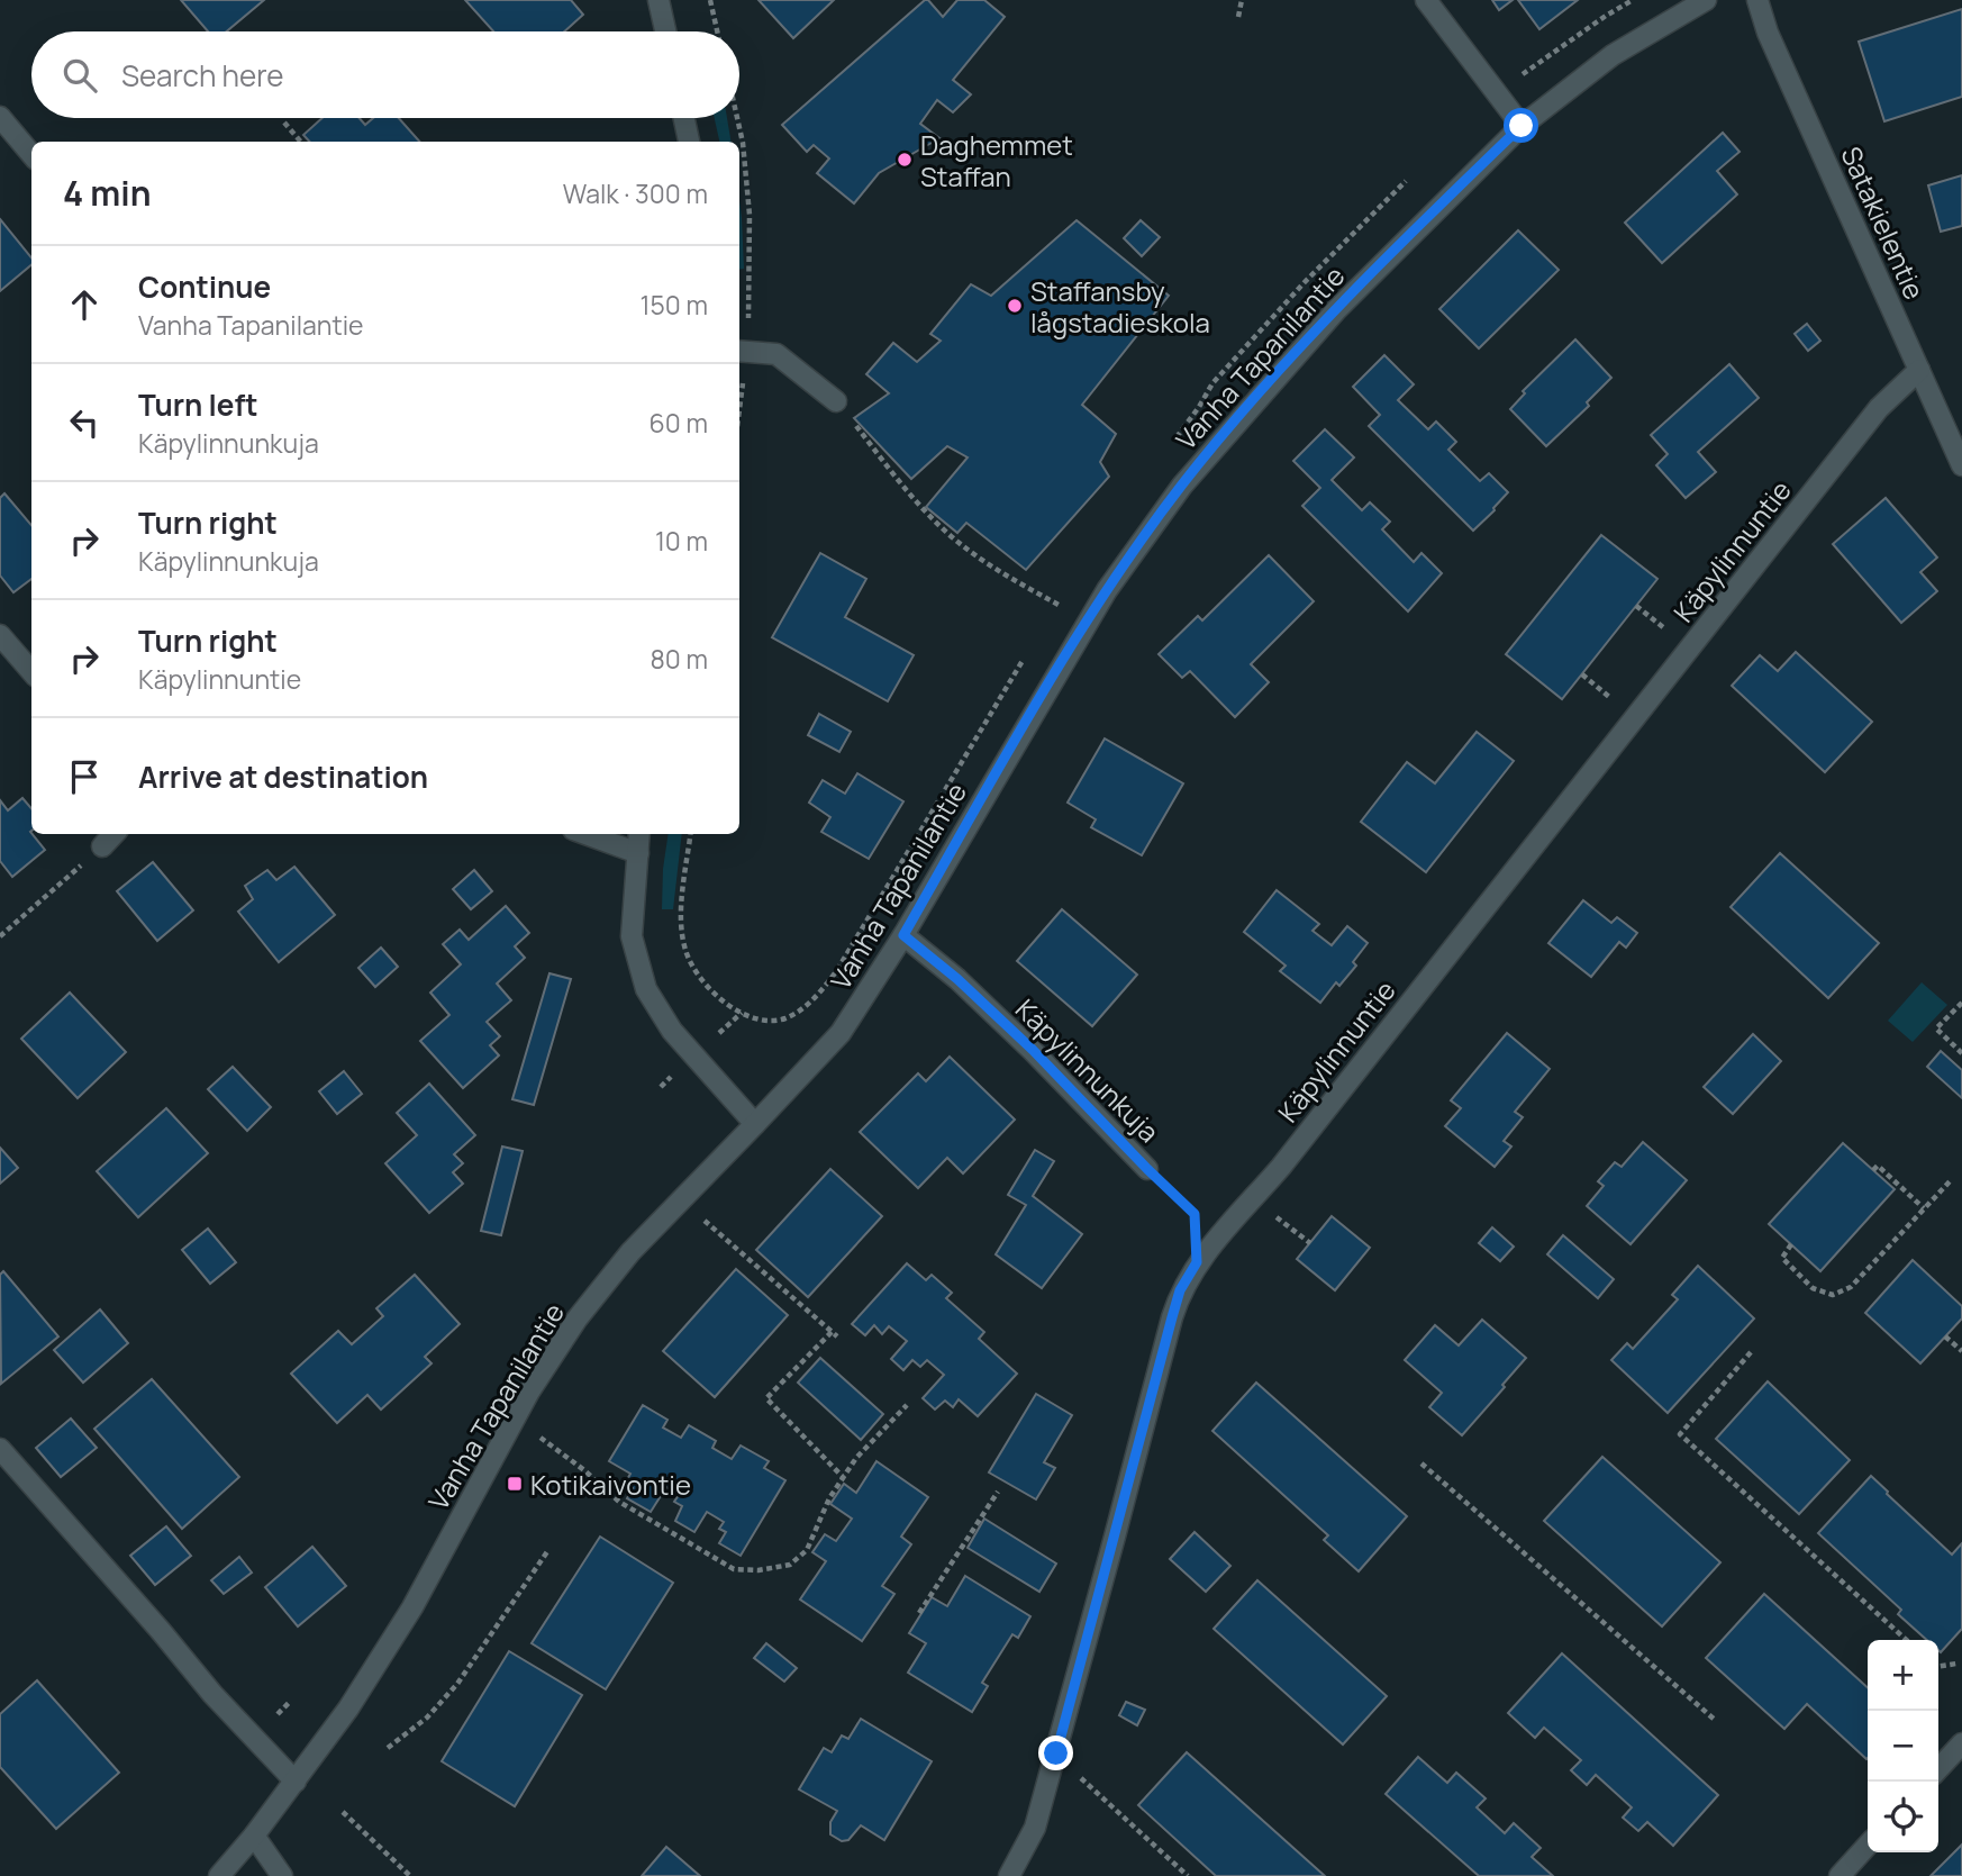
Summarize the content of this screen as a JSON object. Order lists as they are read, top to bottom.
{
  "streets": {
    "street": [
      "Satakielentie",
      "Vanha Tapanilantie",
      "Käpylinnuntie",
      "Käpylinnunkuja"
    ]
  },
  "crossings": [
    ["Satakielentie", "Käpylinnuntie"],
    ["Vanha Tapanilantie", "Käpylinnunkuja"],
    ["Käpylinnuntie", "Käpylinnunkuja"]
  ],
  "places": {
    "other": ["Daghemmet Staffan", "Staffansby lågstadieskola"],
    "transit": ["Kotikaivontie"]
  },
  "page": {
    "search": "Search here",
    "heading": ["4 min", "Walk · 300 m"],
    "list": [
      ["Continue", "Vanha Tapanilantie", "150 m"],
      ["Turn left", "Käpylinnunkuja", "60 m"],
      ["Turn right", "Käpylinnunkuja", "10 m"],
      ["Turn right", "Käpylinnuntie", "80 m"],
      "Arrive at destination"
    ],
    "map_buttons": ["+", "−"]
  }
}
